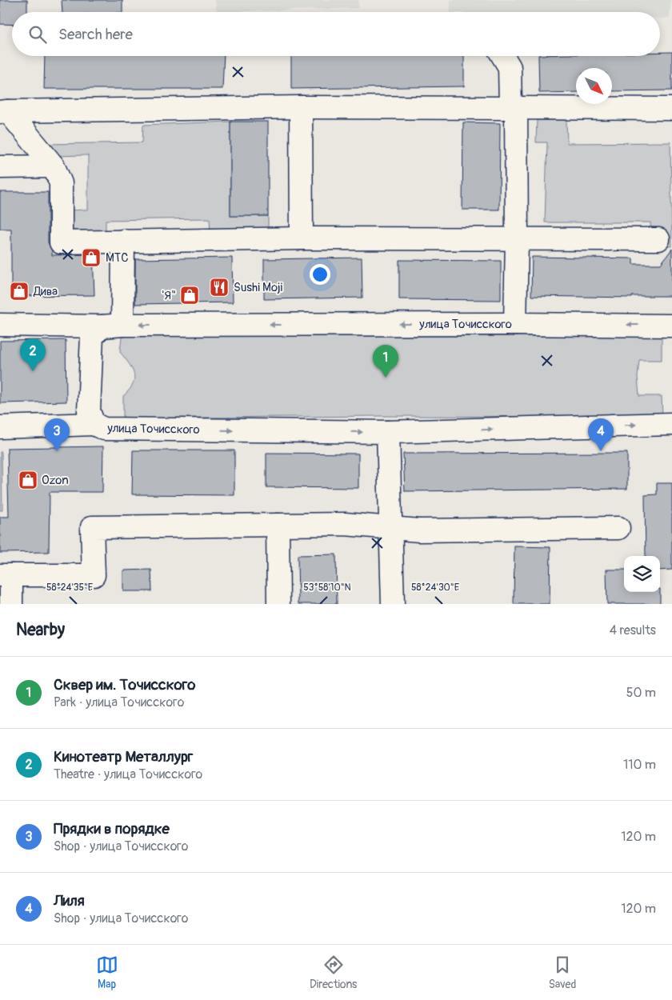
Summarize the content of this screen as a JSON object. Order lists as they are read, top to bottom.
{
  "streets": {
    "street": ["улица Точисского"]
  },
  "places": {
    "shop": [
      "МТС",
      "Дива",
      "'Я\"",
      "Ozon"
    ],
    "restaurant": ["Sushi Moji"]
  },
  "north": "bottom right",
  "page": {
    "search": "Search here",
    "pins": [
      "2",
      "1",
      "3",
      "4"
    ],
    "heading": ["Nearby", "4 results"],
    "list": [
      {
        "mark": "1",
        "name": "Сквер им. Точисского",
        "note": "Park · улица Точисского",
        "value": "50 m"
      },
      {
        "mark": "2",
        "name": "Кинотеатр Металлург",
        "note": "Theatre · улица Точисского",
        "value": "110 m"
      },
      {
        "mark": "3",
        "name": "Прядки в порядке",
        "note": "Shop · улица Точисского",
        "value": "120 m"
      },
      {
        "mark": "4",
        "name": "Лиля",
        "note": "Shop · улица Точисского",
        "value": "120 m"
      }
    ],
    "nav": ["Map", "Directions", "Saved"]
  },
  "coordinates": ["53°58'10\"N", "58°24'35\"E", "58°24'30\"E"]
}
